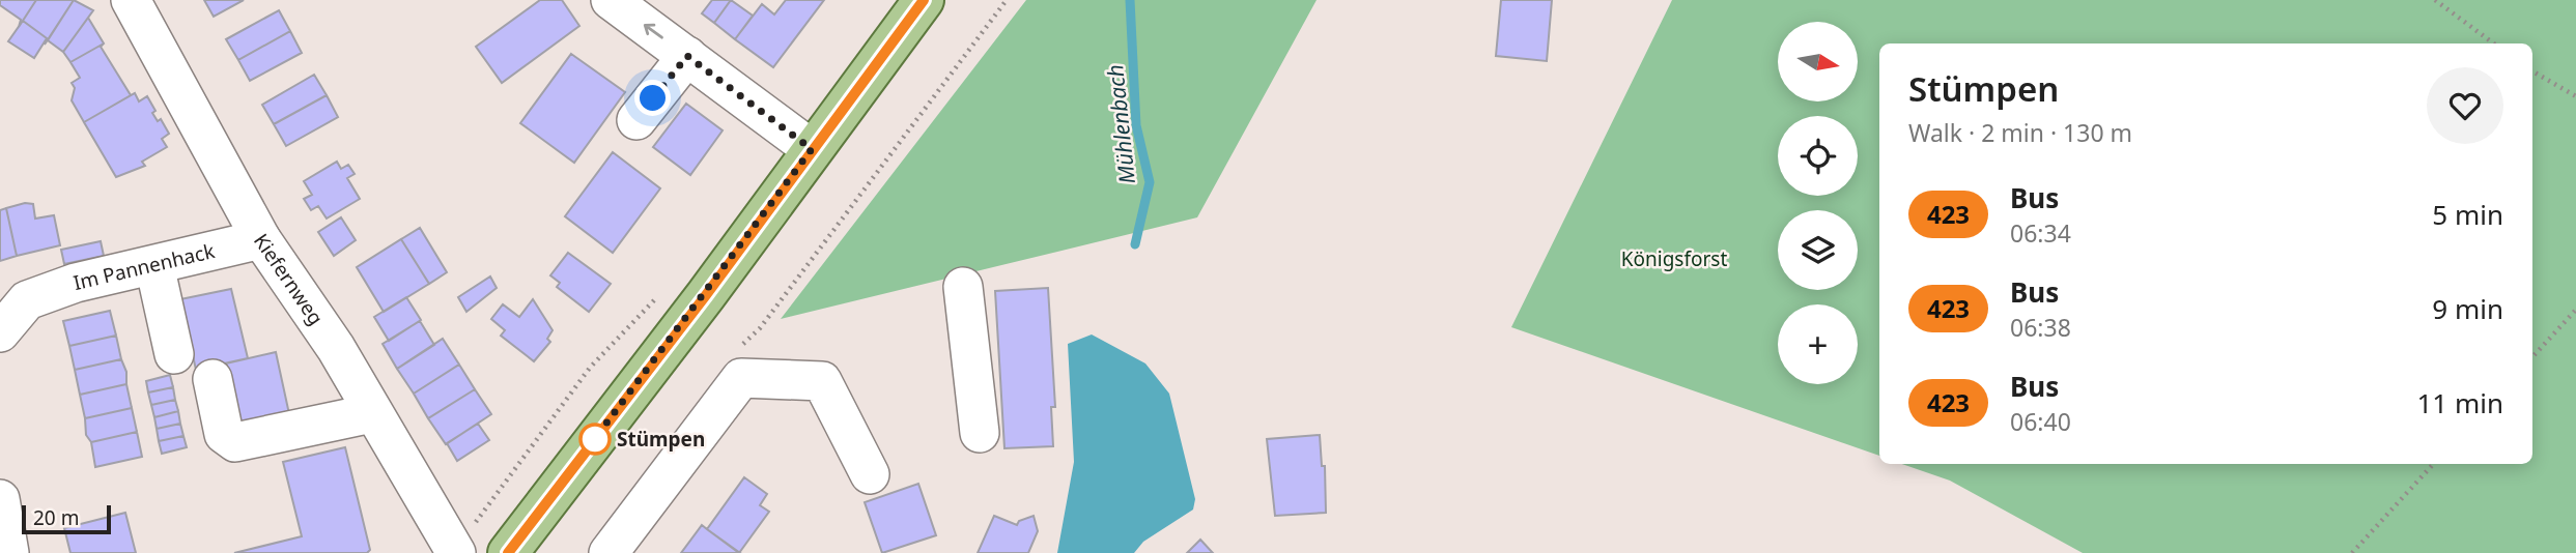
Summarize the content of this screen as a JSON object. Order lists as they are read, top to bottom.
{
  "streets": {
    "street": ["Im Pannenhack", "Kiefernweg"]
  },
  "crossings": [
    ["Im Pannenhack", "Kiefernweg"]
  ],
  "water": ["Mühlenbach"],
  "parks": ["Königsforst"],
  "places": ["Stümpen"],
  "lines": ["bus line 423"],
  "scale_bar": "20 m",
  "north": "right",
  "page": {
    "map_buttons": "+",
    "heading": ["Stümpen", "Walk · 2 min · 130 m"],
    "list": [
      {
        "mark": "423",
        "name": "Bus",
        "note": "06:34",
        "value": "5 min"
      },
      {
        "mark": "423",
        "name": "Bus",
        "note": "06:38",
        "value": "9 min"
      },
      {
        "mark": "423",
        "name": "Bus",
        "note": "06:40",
        "value": "11 min"
      }
    ],
    "scale": "20 m"
  }
}
